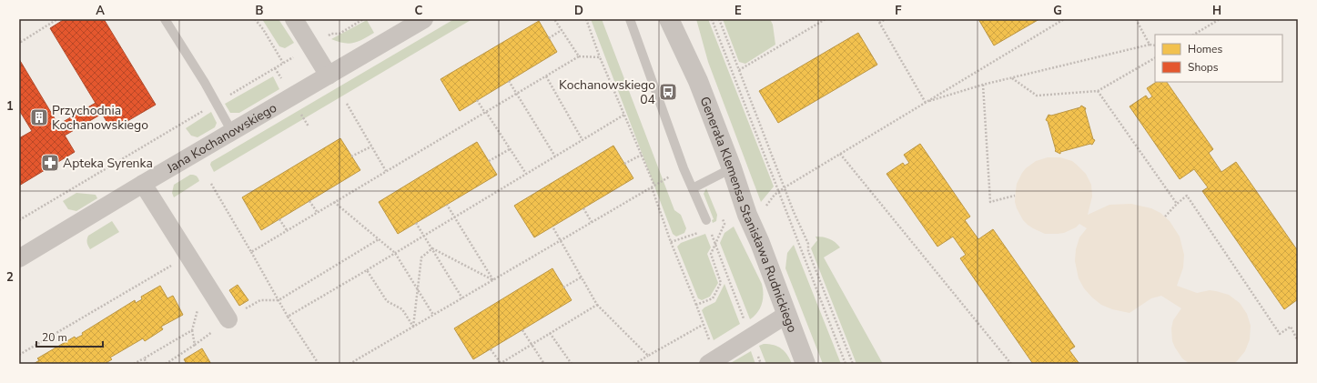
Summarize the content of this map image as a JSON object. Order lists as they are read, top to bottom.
{
  "streets": {
    "street": ["Jana Kochanowskiego", "Generała Klemensa Stanisława Rudnickiego"]
  },
  "places": {
    "bus stop": ["Kochanowskiego 04"],
    "building": ["Przychodnia Kochanowskiego"],
    "pharmacy": ["Apteka Syrenka"]
  },
  "legend": ["Homes", "Shops"],
  "scale_bar": "20 m",
  "grid": {
    "columns": [
      "A",
      "B",
      "C",
      "D",
      "E",
      "F",
      "G",
      "H"
    ],
    "rows": ["1", "2"]
  }
}
